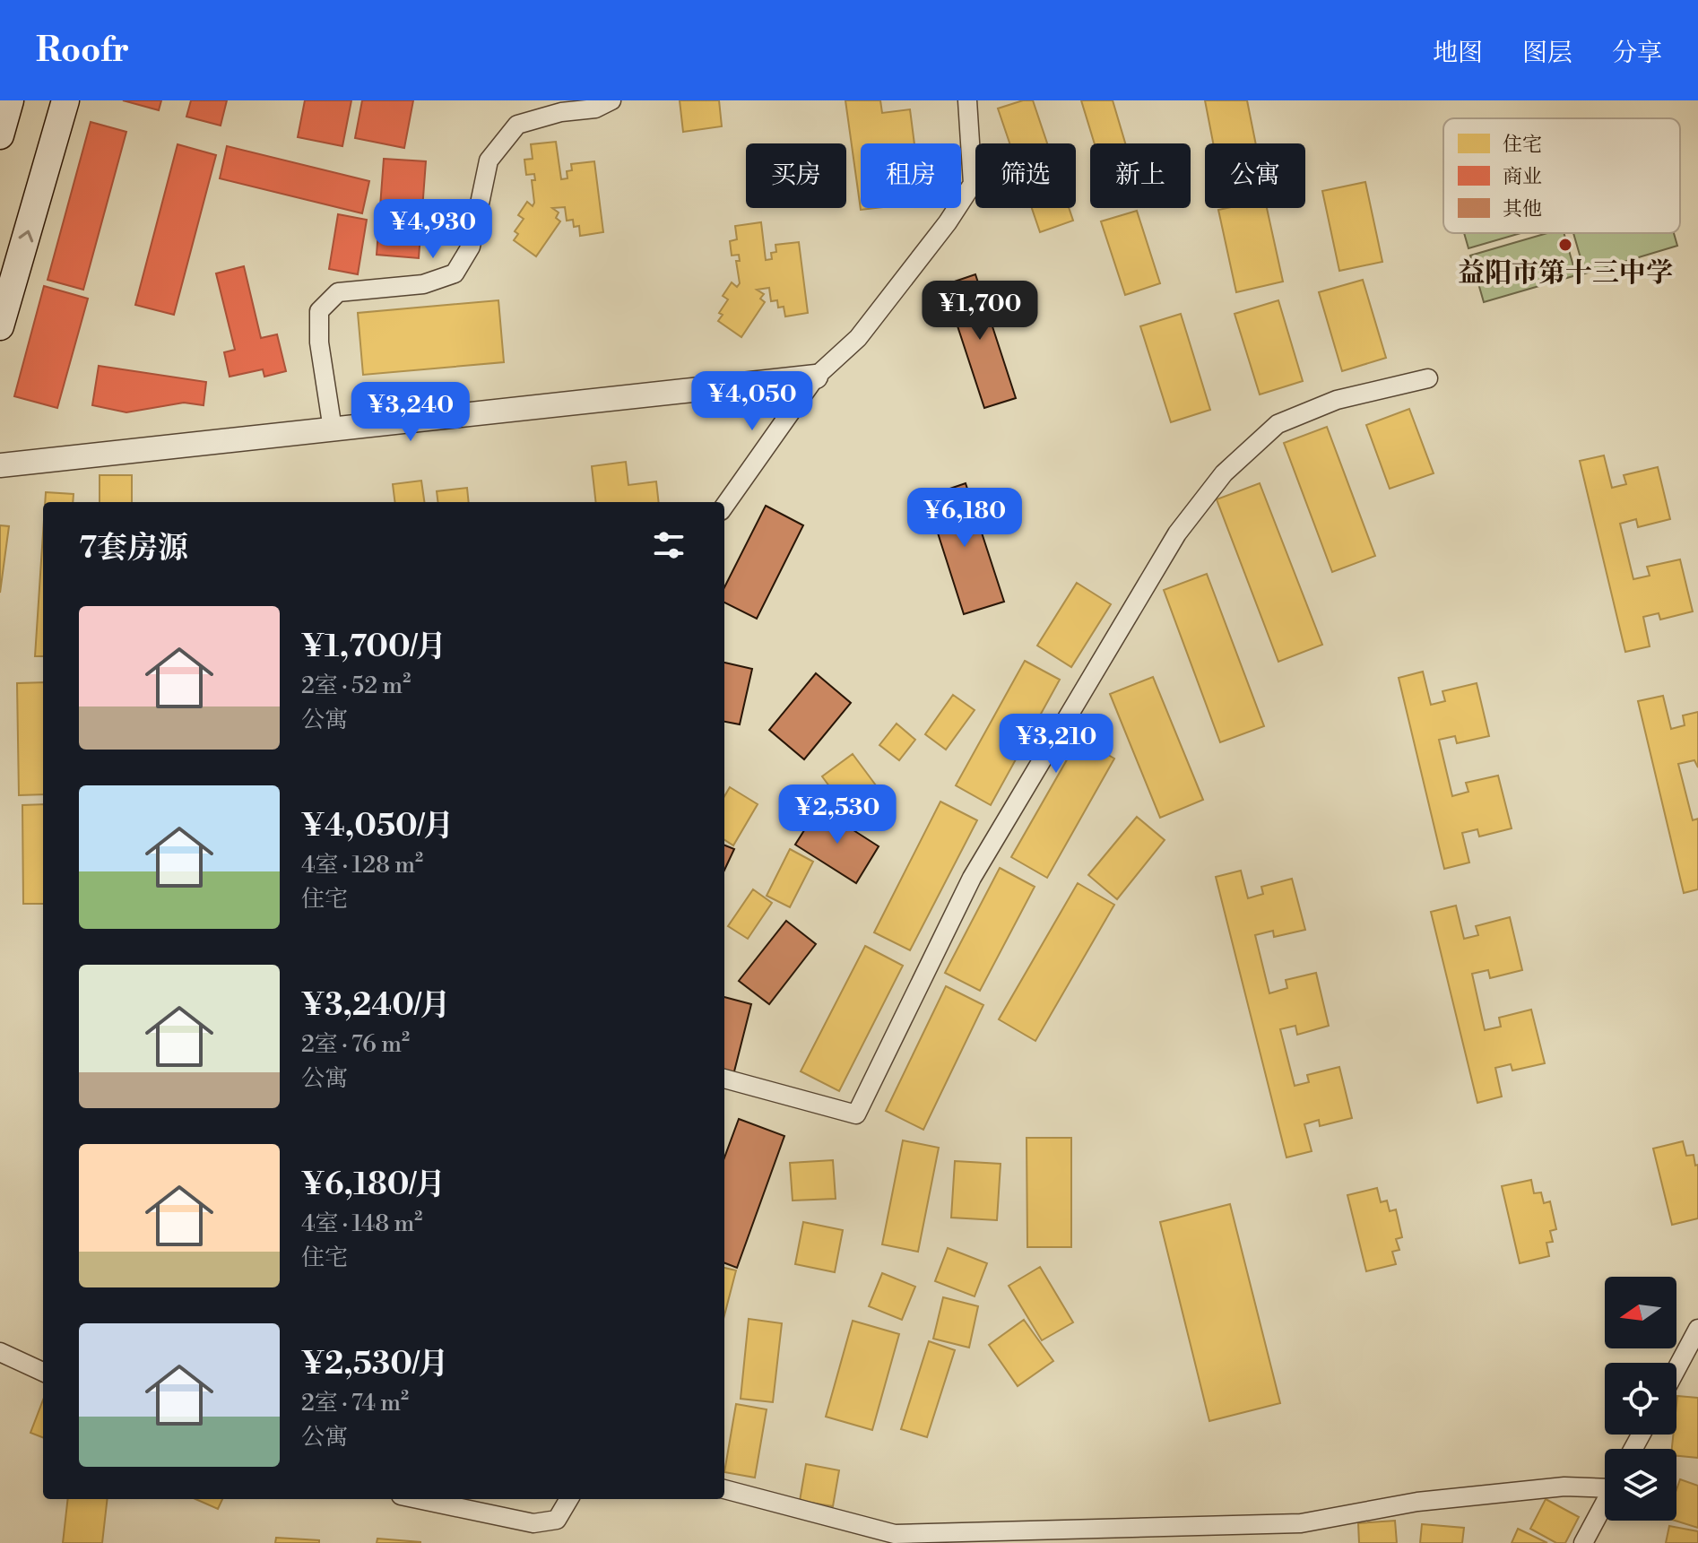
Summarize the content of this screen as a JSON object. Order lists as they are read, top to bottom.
{
  "places": ["益阳市第十三中学"],
  "legend": ["住宅", "商业", "其他"],
  "north": "left",
  "page": {
    "header": "Roofr",
    "nav": ["地图", "图层", "分享"],
    "chip": [
      "买房",
      "租房",
      "筛选",
      "新上",
      "公寓"
    ],
    "price": [
      "¥4,930",
      "¥1,700",
      "¥4,050",
      "¥3,240",
      "¥6,180",
      "¥3,210",
      "¥2,530"
    ],
    "heading": "7套房源",
    "list": [
      {
        "name": "¥1,700/月",
        "note": "2室 · 52 m² · 公寓"
      },
      {
        "name": "¥4,050/月",
        "note": "4室 · 128 m² · 住宅"
      },
      {
        "name": "¥3,240/月",
        "note": "2室 · 76 m² · 公寓"
      },
      {
        "name": "¥6,180/月",
        "note": "4室 · 148 m² · 住宅"
      },
      {
        "name": "¥2,530/月",
        "note": "2室 · 74 m² · 公寓"
      }
    ]
  }
}
